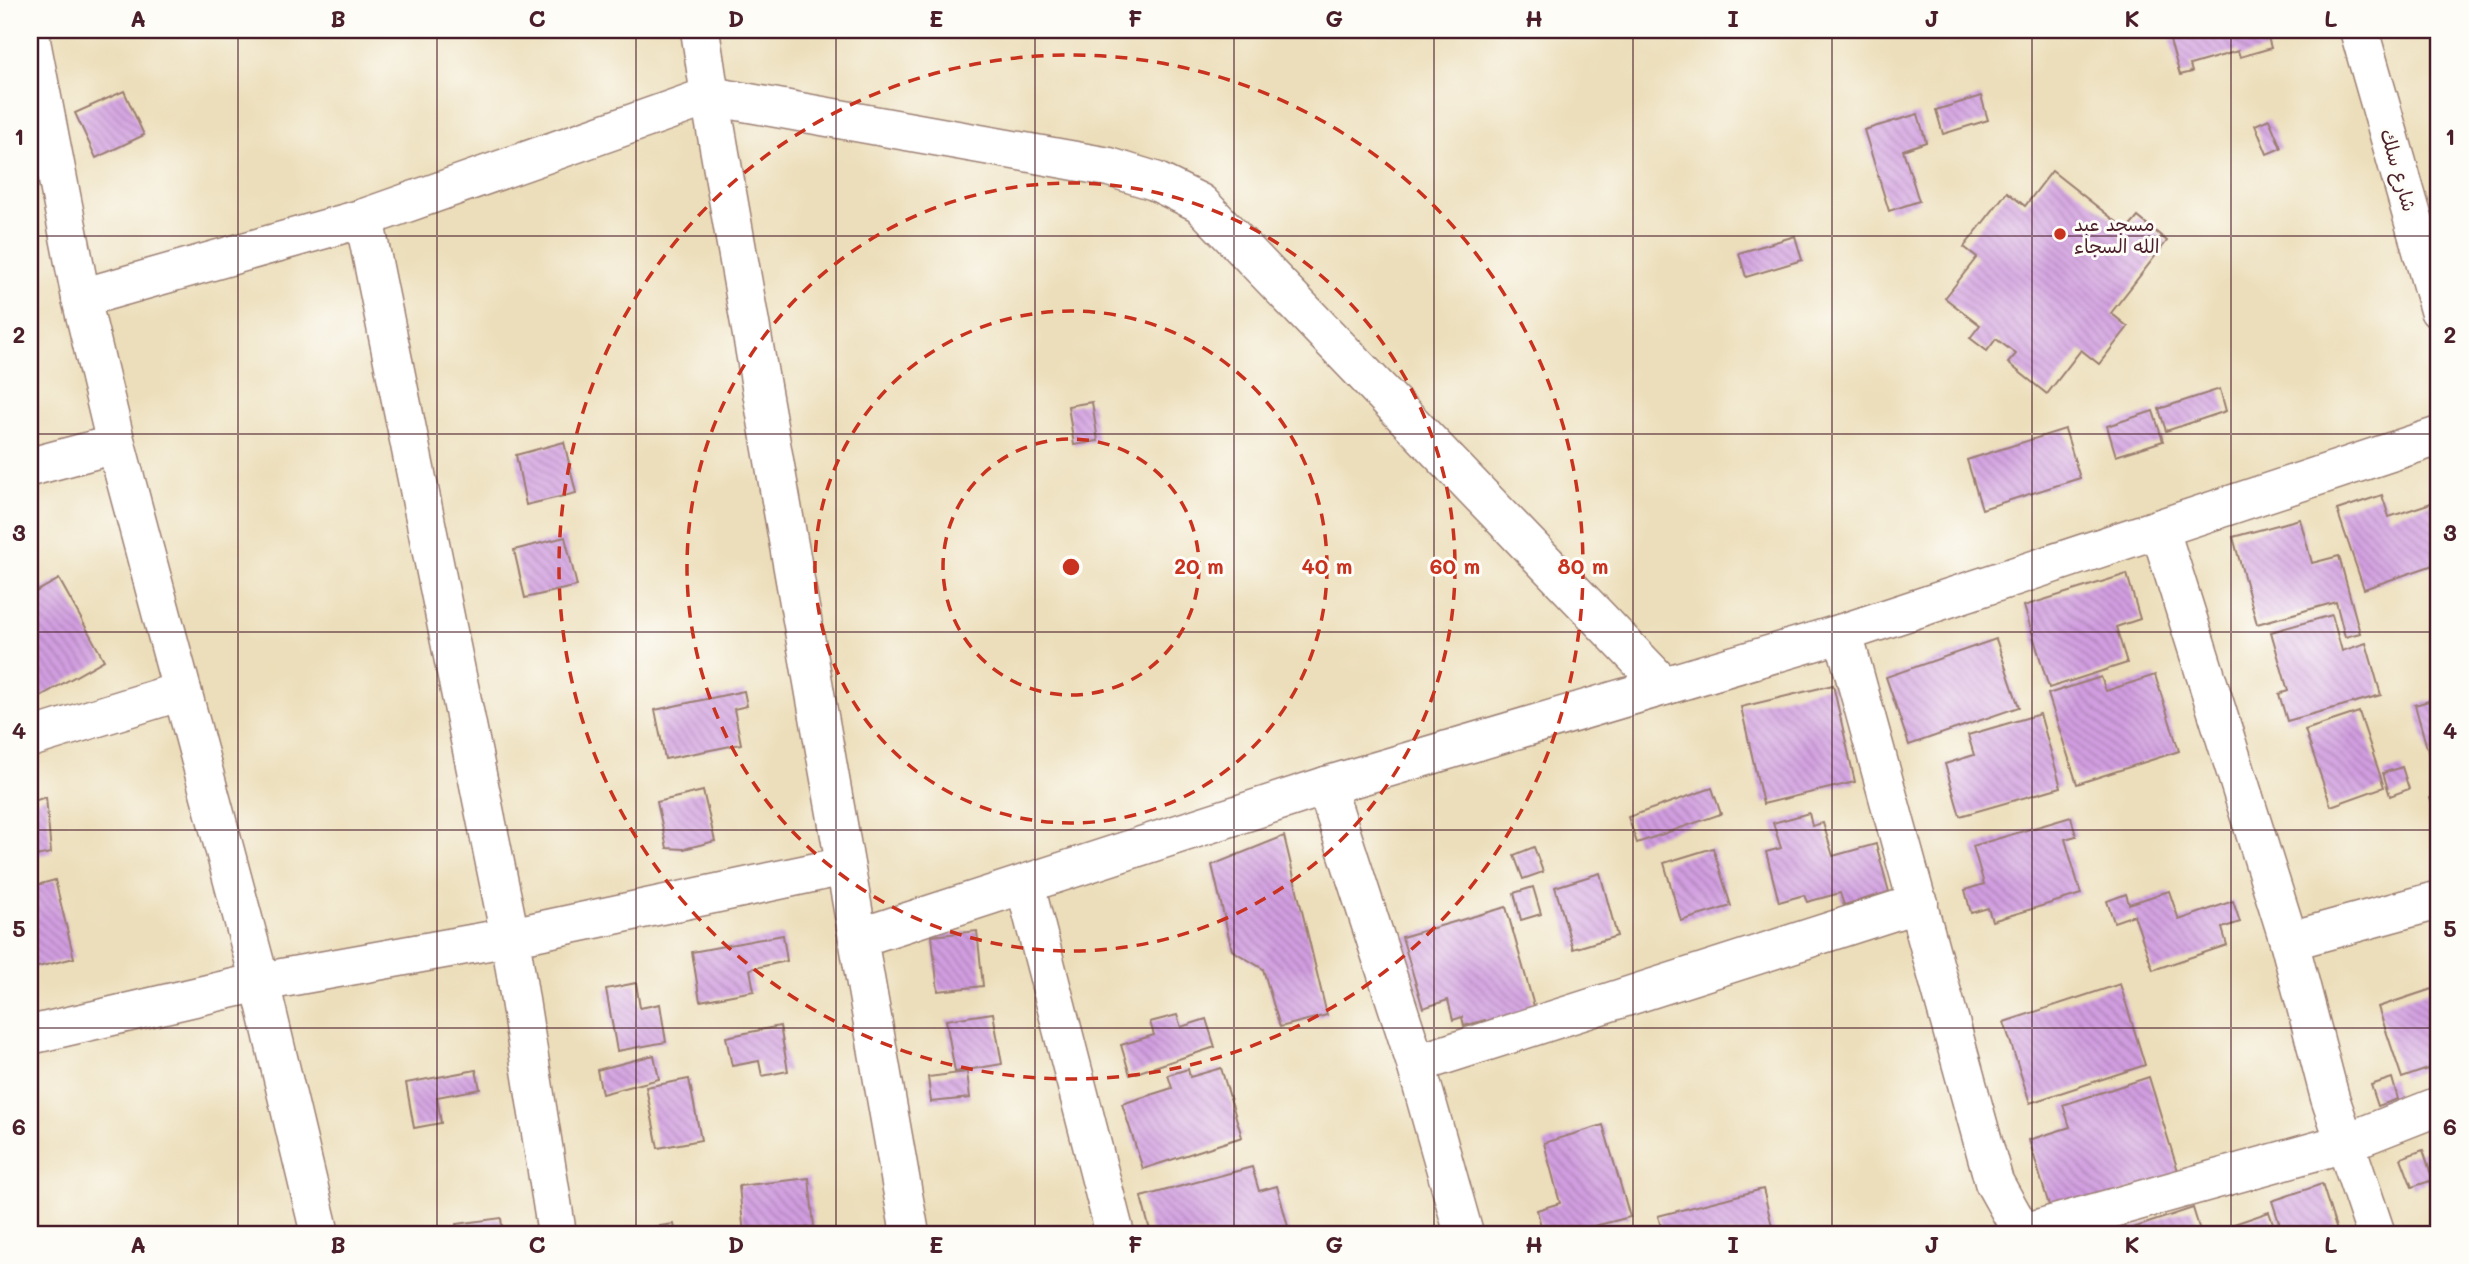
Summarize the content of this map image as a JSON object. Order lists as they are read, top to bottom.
{
  "streets": {
    "street": ["شارع سلك"]
  },
  "places": ["مسجد عبد الله السجاء"],
  "grid": {
    "columns": [
      "A",
      "B",
      "C",
      "D",
      "E",
      "F",
      "G",
      "H",
      "I",
      "J",
      "K",
      "L"
    ],
    "rows": [
      "1",
      "2",
      "3",
      "4",
      "5",
      "6"
    ]
  },
  "rings": [
    "20 m",
    "40 m",
    "60 m",
    "80 m"
  ]
}
